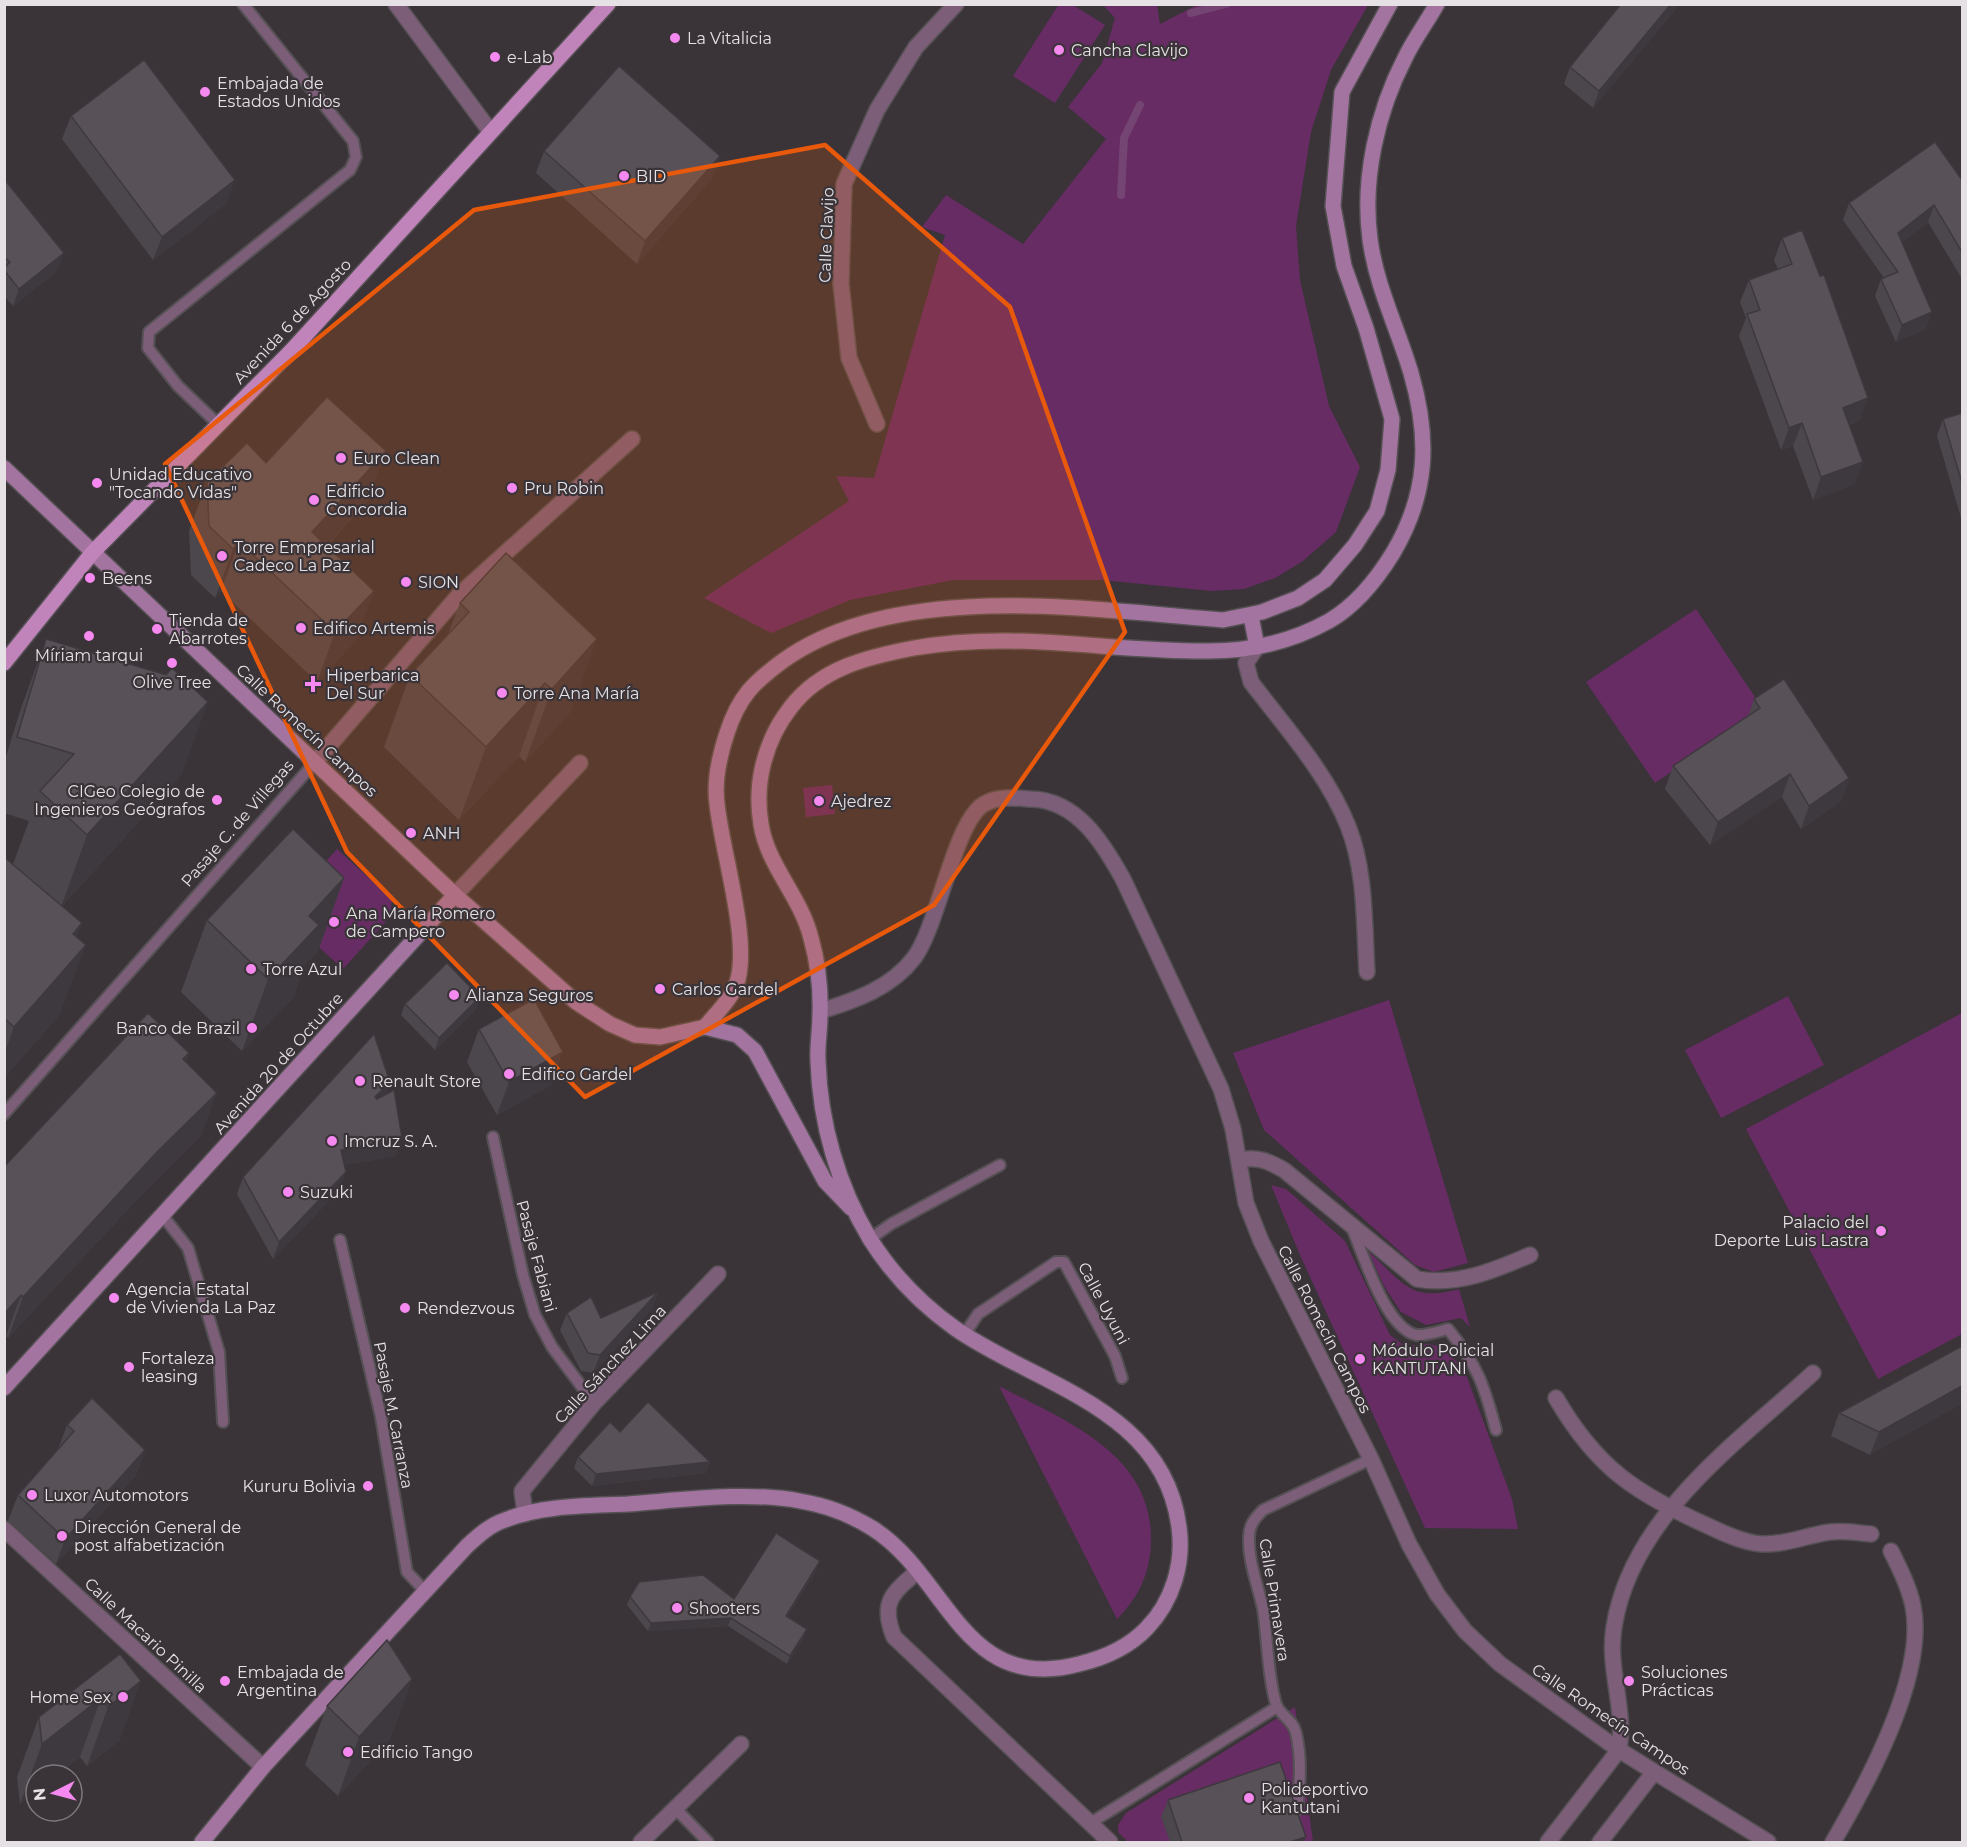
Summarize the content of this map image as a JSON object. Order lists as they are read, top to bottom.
{
  "streets": {
    "main road": ["Avenida 6 de Agosto", "Calle Romecín Campos", "Avenida 20 de Octubre"],
    "street": [
      "Calle Clavijo",
      "Pasaje C. de Villegas",
      "Calle Sánchez Lima",
      "Calle Macario Pinilla"
    ],
    "lane": [
      "Pasaje Fabiani",
      "Calle Uyuni",
      "Pasaje M. Carranza",
      "Calle Primavera"
    ]
  },
  "crossings": [
    ["Avenida 6 de Agosto", "Calle Romecín Campos"],
    ["Calle Romecín Campos", "Pasaje C. de Villegas"],
    ["Calle Romecín Campos", "Avenida 20 de Octubre"],
    ["Calle Romecín Campos", "Calle Primavera"],
    ["Pasaje Fabiani", "Calle Sánchez Lima"]
  ],
  "places": {
    "other": [
      "La Vitalicia",
      "Cancha Clavijo",
      "e-Lab",
      "Embajada de Estados Unidos",
      "BID",
      "Euro Clean",
      "Unidad Educativo \"Tocando Vidas\"",
      "Pru Robin",
      "Edificio Concordia",
      "Torre Empresarial Cadeco La Paz",
      "Beens",
      "SION",
      "Edifico Artemis",
      "Tienda de Abarrotes",
      "Míriam tarqui",
      "Olive Tree",
      "Torre Ana María",
      "CIGeo Colegio de Ingenieros Geógrafos",
      "Ajedrez",
      "ANH",
      "Ana María Romero de Campero",
      "Torre Azul",
      "Carlos Gardel",
      "Alianza Seguros",
      "Banco de Brazil",
      "Edifico Gardel",
      "Renault Store",
      "Imcruz S. A.",
      "Suzuki",
      "Palacio del Deporte Luis Lastra",
      "Agencia Estatal de Vivienda La Paz",
      "Rendezvous",
      "Módulo Policial KANTUTANI",
      "Fortaleza leasing",
      "Kururu Bolivia",
      "Luxor Automotors",
      "Dirección General de post alfabetización",
      "Shooters",
      "Embajada de Argentina",
      "Soluciones Prácticas",
      "Home Sex",
      "Edificio Tango",
      "Polideportivo Kantutani"
    ],
    "health": ["Hiperbarica Del Sur"]
  },
  "north": "left"
}
